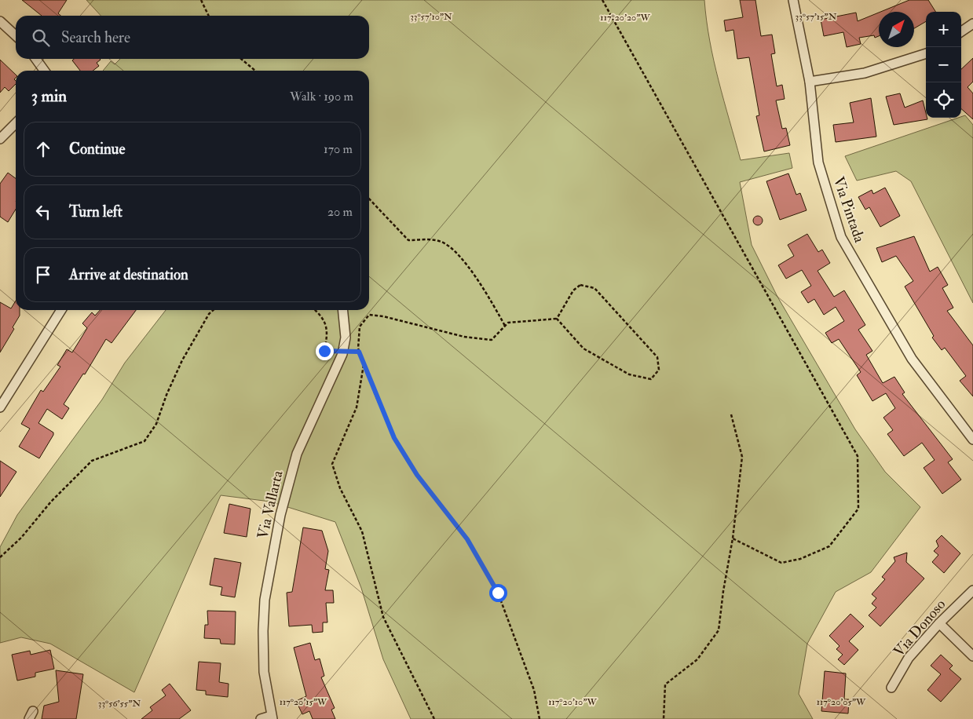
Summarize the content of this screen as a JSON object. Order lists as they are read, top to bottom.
{
  "streets": {
    "street": ["Via Pintada", "Via Vallarta", "Via Donoso"]
  },
  "north": "top right",
  "page": {
    "map_buttons": ["+", "−"],
    "search": "Search here",
    "heading": ["3 min", "Walk · 190 m"],
    "list": [
      ["Continue", "170 m"],
      ["Turn left", "20 m"],
      "Arrive at destination"
    ]
  },
  "coordinates": [
    "33°57'10\"N",
    "33°57'15\"N",
    "117°20'20\"W",
    "117°20'15\"W",
    "117°20'10\"W",
    "117°20'05\"W",
    "33°56'55\"N"
  ]
}
